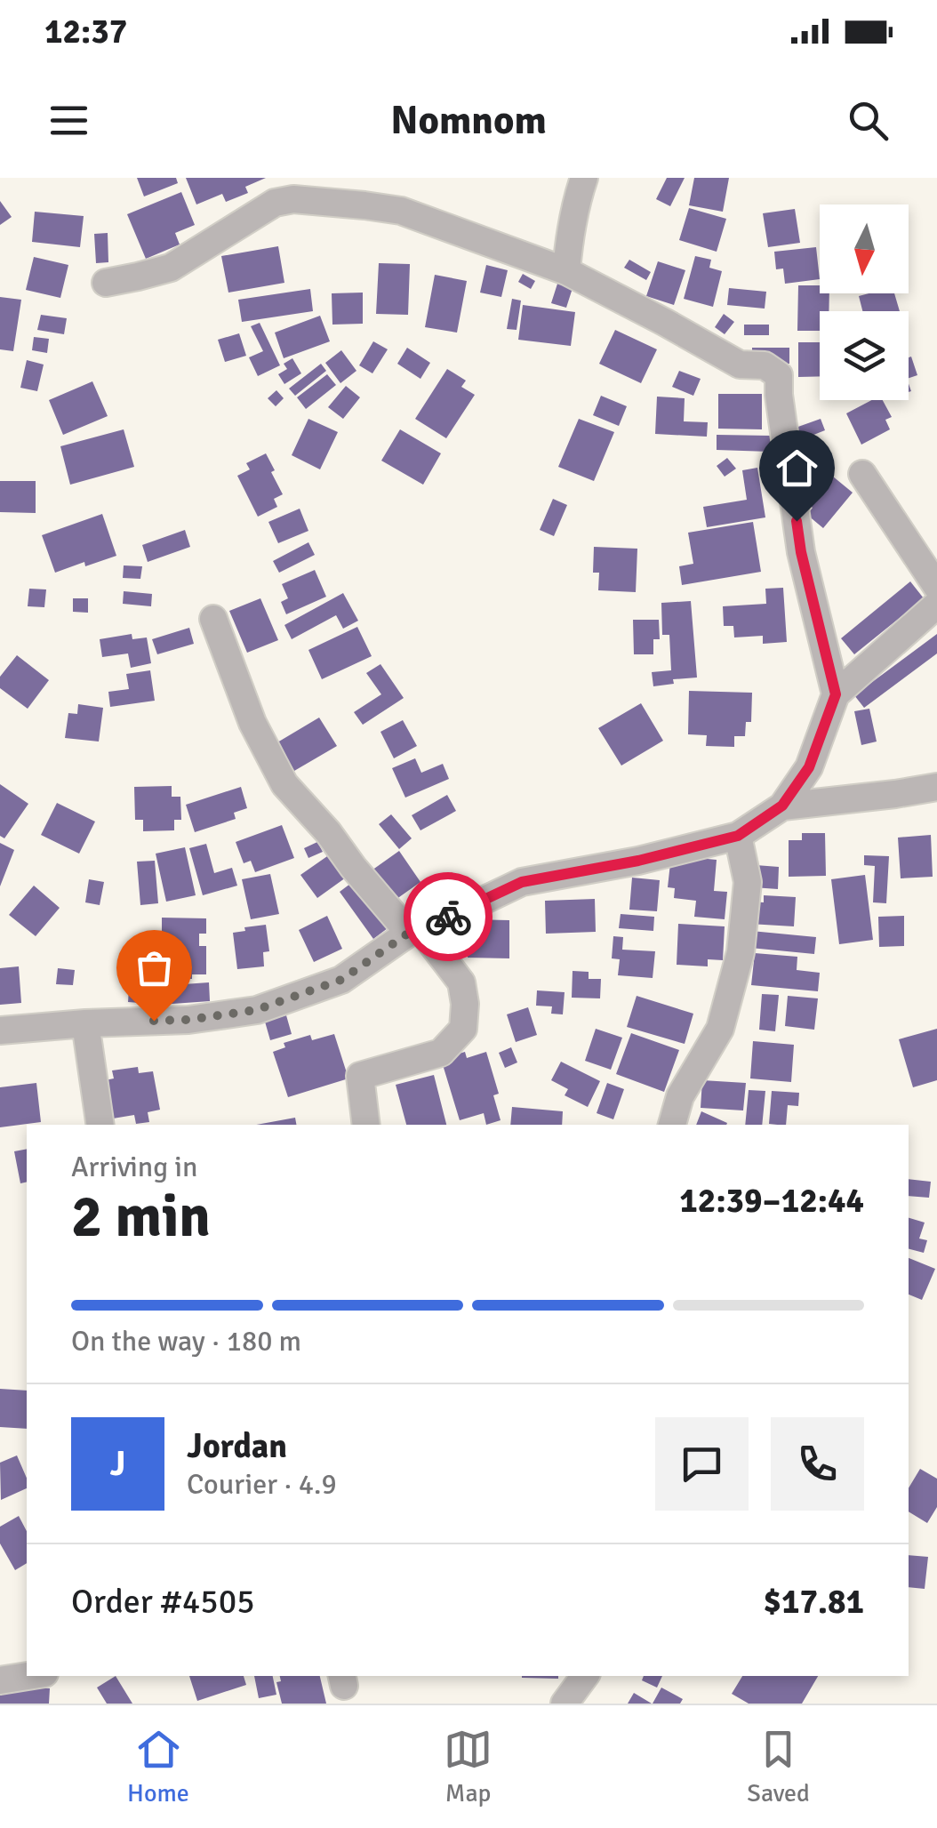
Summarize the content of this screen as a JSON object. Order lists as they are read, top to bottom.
{
  "north": "bottom",
  "page": {
    "status": "12:37",
    "header": "Nomnom",
    "heading": ["2 min", "Arriving in", "12:39–12:44"],
    "panel": [
      "Jordan",
      "Courier · 4.9",
      "Order #4505",
      "$17.81"
    ],
    "bar": "On the way · 180 m",
    "round": "J",
    "tabs": ["Home", "Map", "Saved"]
  }
}
